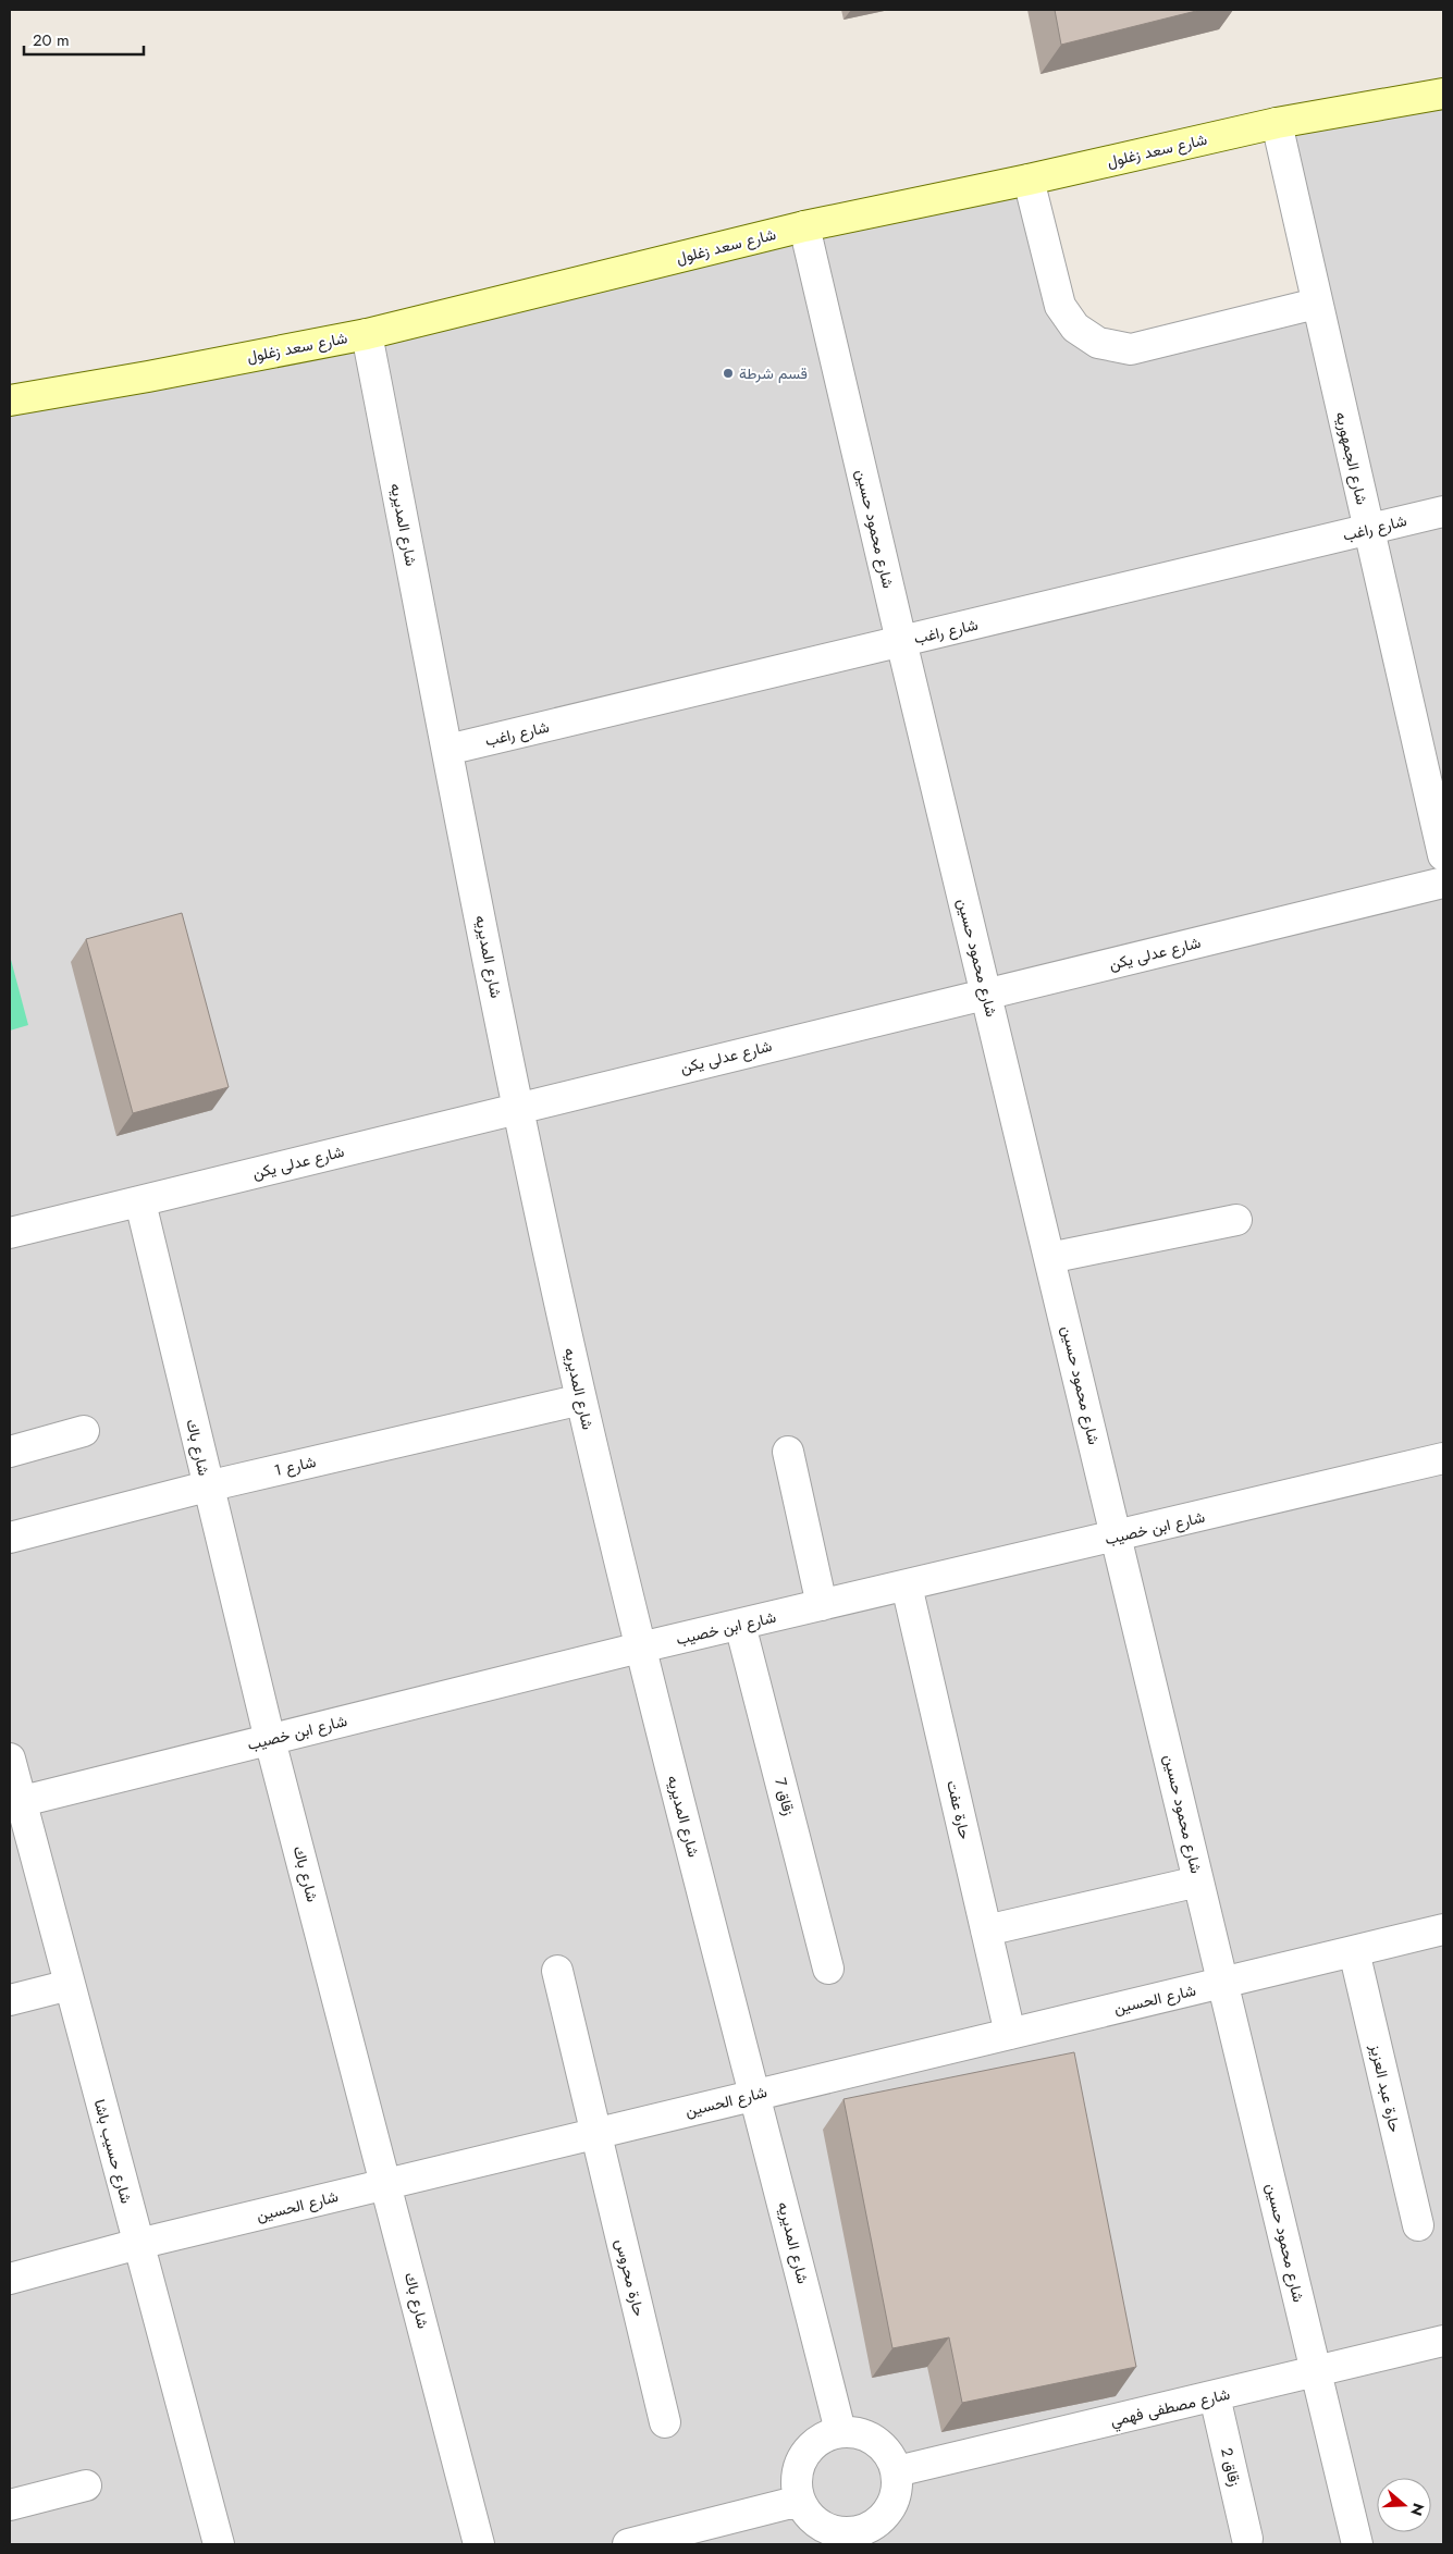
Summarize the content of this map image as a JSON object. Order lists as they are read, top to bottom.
{
  "streets": {
    "main road": ["شارع سعد زغلول"],
    "street": [
      "شارع الجمهوريه",
      "شارع المديريه",
      "شارع راغب",
      "شارع محمود حسين",
      "شارع عدلى يكن",
      "شارع باك",
      "شارع 1",
      "شارع ابن خصيب",
      "زقاق 7",
      "حارة عفت",
      "شارع الحسين",
      "حارة عبد العزيز",
      "شارع حسيب باشا",
      "حارة محروس",
      "شارع مصطفى فهمي",
      "زقاق 2"
    ]
  },
  "crossings": [
    ["شارع سعد زغلول", "شارع الجمهوريه"],
    ["شارع سعد زغلول", "شارع المديريه"],
    ["شارع سعد زغلول", "شارع محمود حسين"],
    ["شارع الجمهوريه", "شارع راغب"],
    ["شارع المديريه", "شارع راغب"],
    ["شارع المديريه", "شارع عدلى يكن"],
    ["شارع المديريه", "شارع 1"],
    ["شارع المديريه", "شارع ابن خصيب"],
    ["شارع المديريه", "شارع الحسين"],
    ["شارع المديريه", "شارع مصطفى فهمي"],
    ["شارع راغب", "شارع محمود حسين"],
    ["شارع محمود حسين", "شارع عدلى يكن"],
    ["شارع محمود حسين", "شارع ابن خصيب"],
    ["شارع محمود حسين", "شارع الحسين"],
    ["شارع محمود حسين", "شارع مصطفى فهمي"],
    ["شارع عدلى يكن", "شارع باك"],
    ["شارع باك", "شارع 1"],
    ["شارع باك", "شارع ابن خصيب"],
    ["شارع باك", "شارع الحسين"],
    ["شارع ابن خصيب", "زقاق 7"],
    ["شارع ابن خصيب", "حارة عفت"],
    ["شارع ابن خصيب", "شارع حسيب باشا"],
    ["حارة عفت", "شارع الحسين"],
    ["شارع الحسين", "حارة عبد العزيز"],
    ["شارع الحسين", "شارع حسيب باشا"],
    ["شارع الحسين", "حارة محروس"],
    ["شارع مصطفى فهمي", "زقاق 2"]
  ],
  "places": ["قسم شرطة"],
  "scale_bar": "20 m",
  "north": "right"
}
